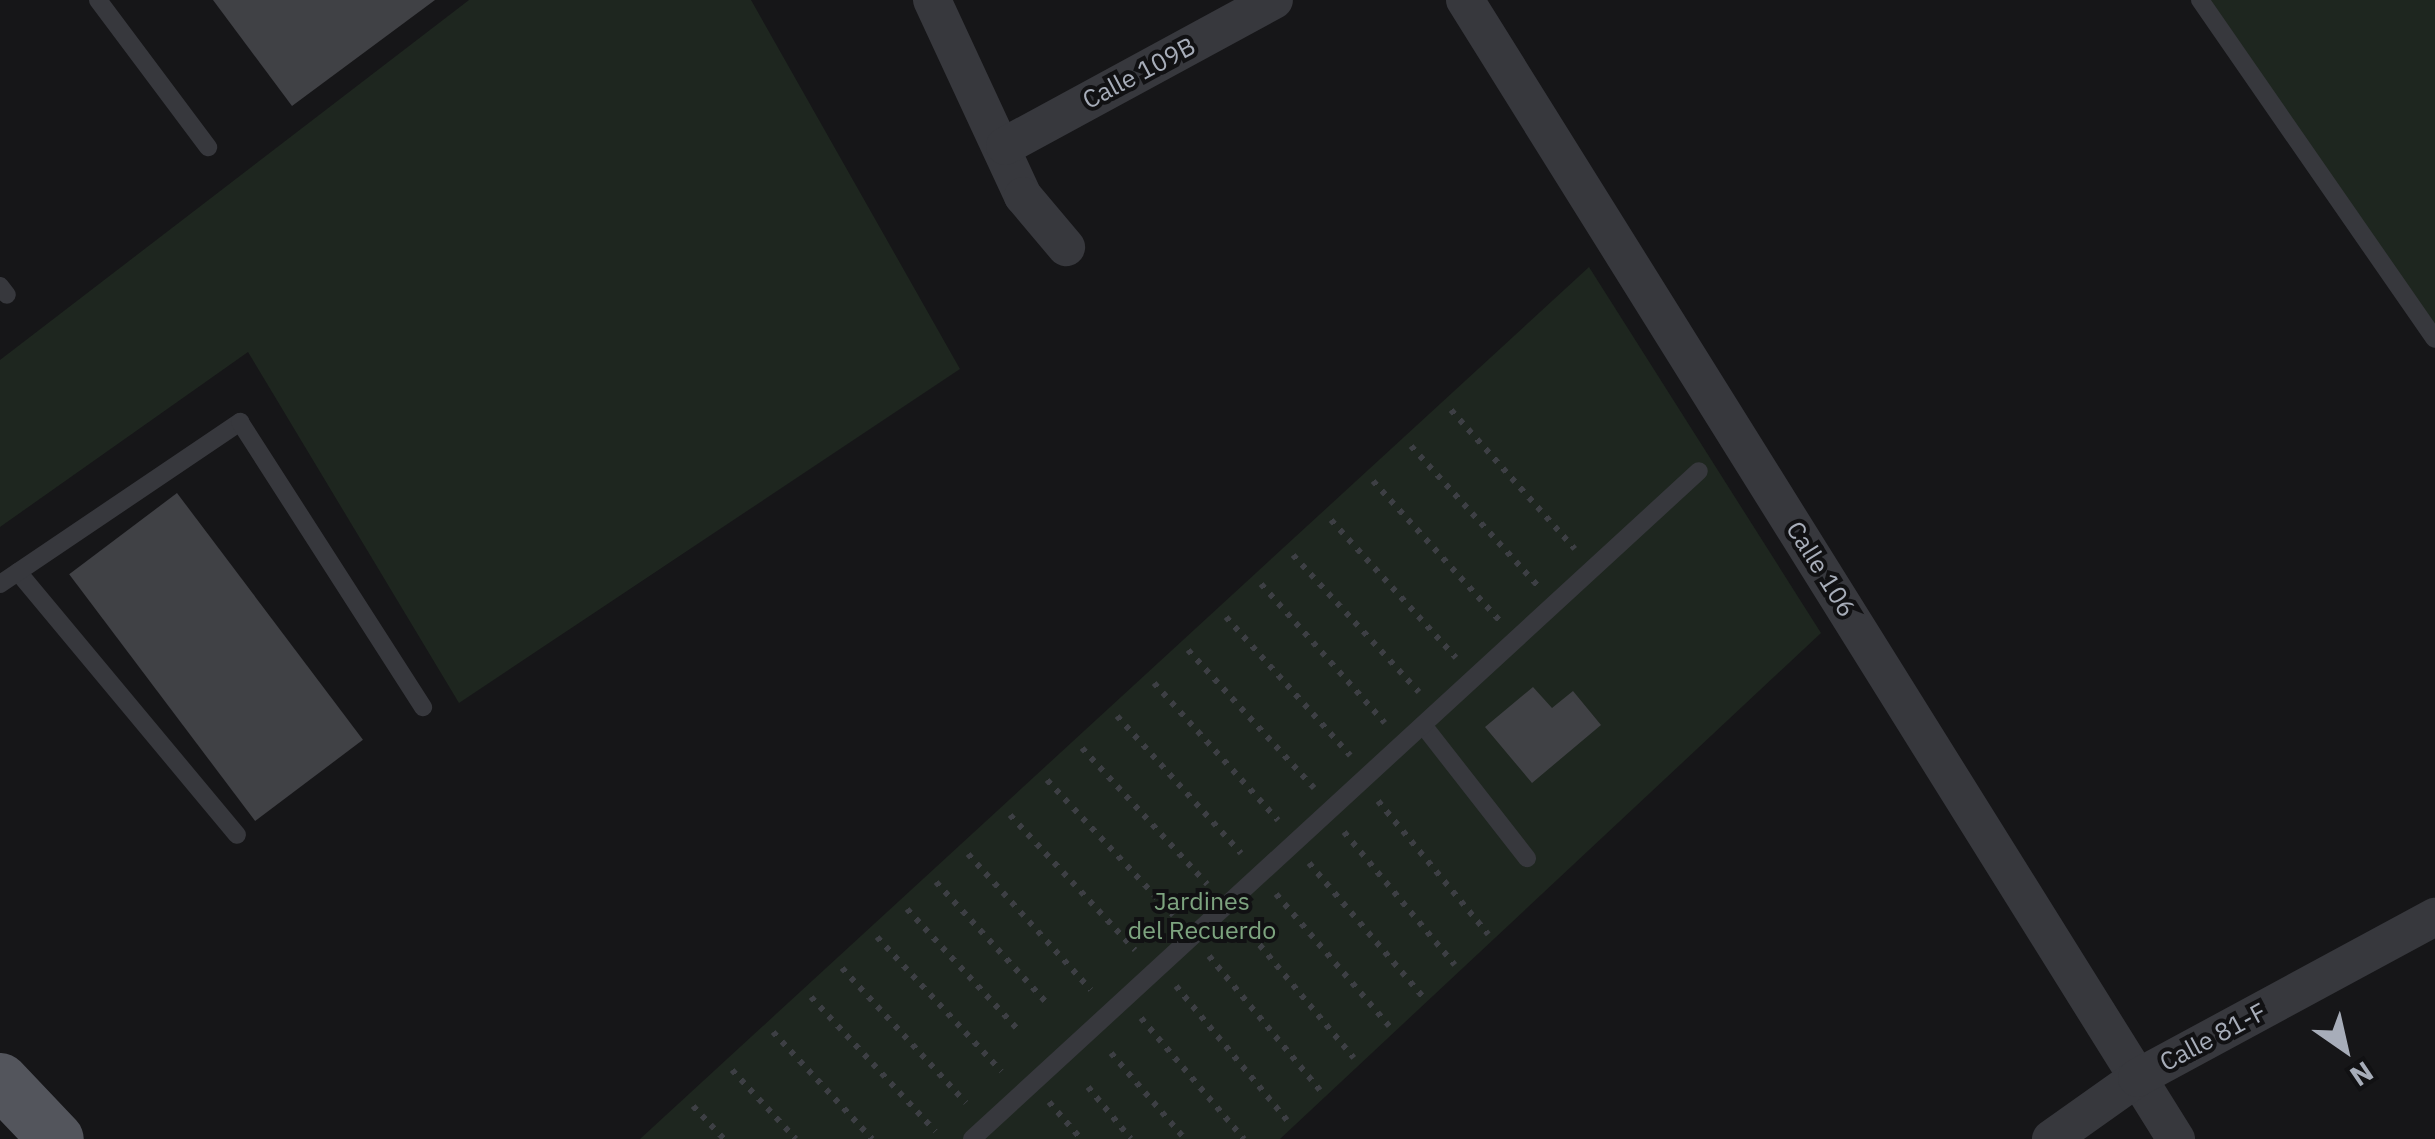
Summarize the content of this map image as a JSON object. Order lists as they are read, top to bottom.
{
  "streets": {
    "street": ["Calle 109B", "Calle 106", "Calle 81-F"]
  },
  "crossings": [
    ["Calle 106", "Calle 81-F"]
  ],
  "parks": ["Jardines del Recuerdo"],
  "north": "bottom right"
}
